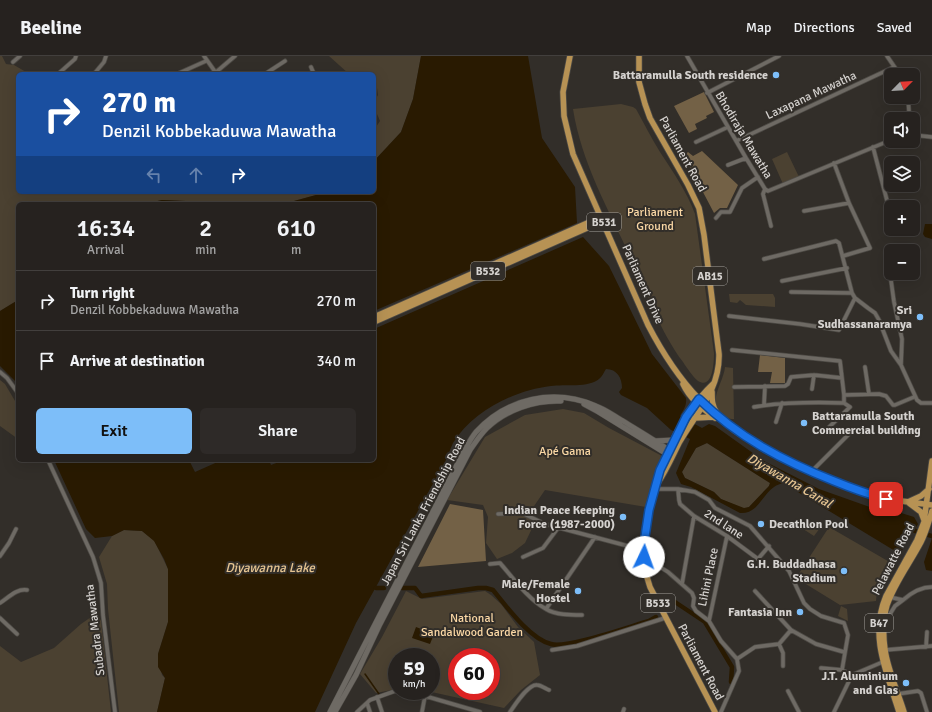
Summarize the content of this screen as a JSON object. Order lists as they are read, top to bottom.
{
  "streets": {
    "main road": [
      "Parliament Road",
      "B531",
      "B532",
      "AB15",
      "Parliament Drive",
      "Japan Sri Lanka Friendship Road",
      "Pelawatte Road",
      "B533",
      "B47"
    ],
    "street": [
      "Laxapana Mawatha",
      "Bhodiraja Mawatha",
      "2nd lane",
      "Lihini Place",
      "Subadra Mawatha"
    ]
  },
  "crossings": [
    ["Laxapana Mawatha", "Bhodiraja Mawatha"],
    ["Parliament Road", "B531"],
    ["Parliament Road", "Parliament Drive"],
    ["Parliament Road", "Japan Sri Lanka Friendship Road"],
    ["B531", "Parliament Drive"],
    ["B532", "Parliament Drive"],
    ["2nd lane", "Lihini Place"]
  ],
  "water": ["Diyawanna Canal", "Diyawanna Lake"],
  "parks": ["Parliament Ground", "Apé Gama", "National Sandalwood Garden"],
  "places": [
    "Battaramulla South residence",
    "Sri Sudhassanaramya",
    "Battaramulla South Commercial building",
    "Indian Peace Keeping Force (1987-2000)",
    "Decathlon Pool",
    "G.H. Buddadhasa Stadium",
    "Male/Female Hostel",
    "Fantasia Inn",
    "J.T. Aluminium and Glas"
  ],
  "north": "top right",
  "page": {
    "header": "Beeline",
    "nav": ["Map", "Directions", "Saved"],
    "map_buttons": ["+", "−"],
    "turn": ["270 m", "Denzil Kobbekaduwa Mawatha"],
    "eta": [
      "16:34",
      "Arrival",
      "2",
      "min",
      "610",
      "m"
    ],
    "list": [
      {
        "name": "Turn right",
        "note": "Denzil Kobbekaduwa Mawatha",
        "value": "270 m"
      },
      {
        "name": "Arrive at destination",
        "value": "340 m"
      }
    ],
    "buttons": ["Exit", "Share"],
    "speed": "59 km/h",
    "limit": "60"
  }
}
